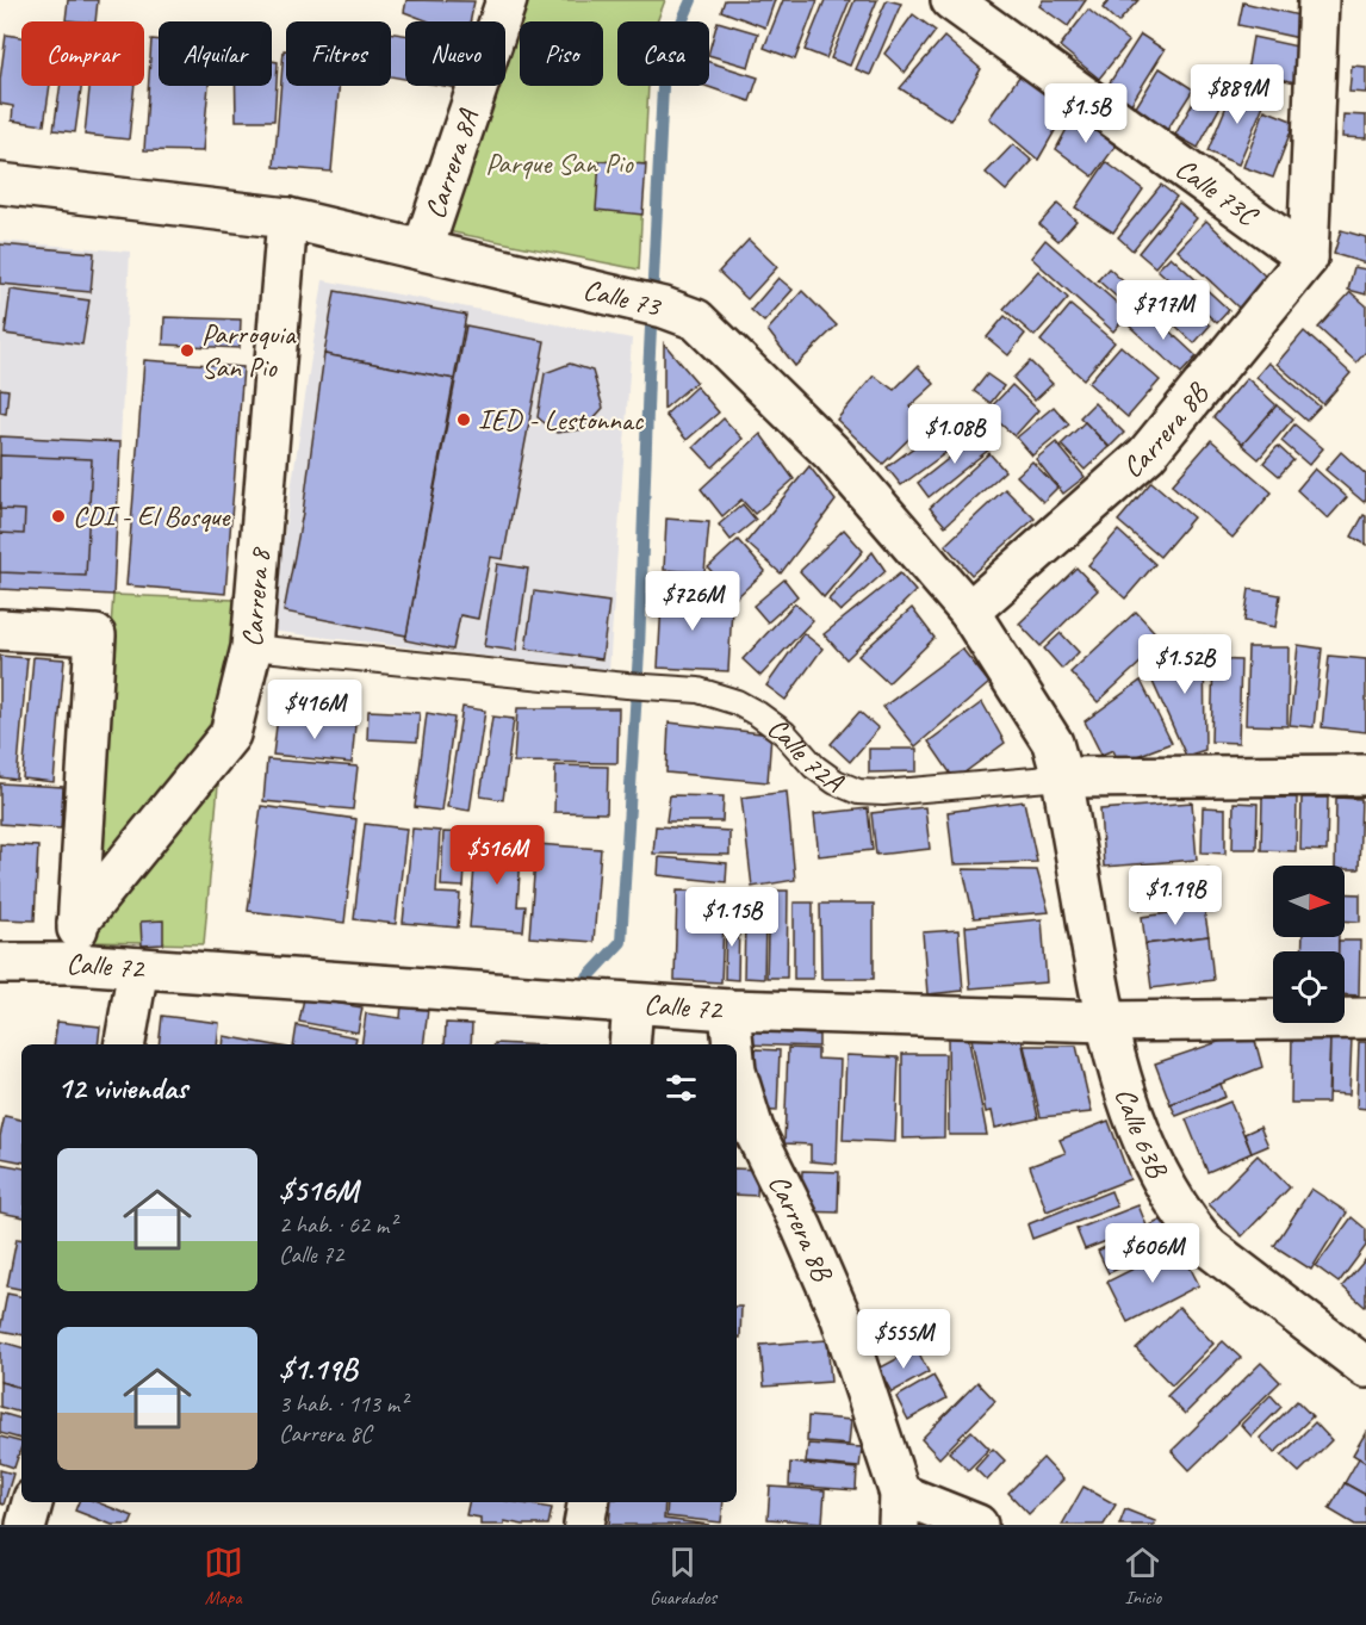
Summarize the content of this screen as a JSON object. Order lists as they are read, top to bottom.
{
  "streets": {
    "street": [
      "Carrera 8A",
      "Calle 73C",
      "Calle 73",
      "Carrera 8B",
      "Carrera 8",
      "Calle 72A",
      "Calle 72",
      "Calle 63B"
    ]
  },
  "crossings": [
    ["Carrera 8A", "Calle 73"],
    ["Calle 73C", "Carrera 8B"],
    ["Calle 73", "Carrera 8B"],
    ["Calle 73", "Carrera 8"],
    ["Calle 73", "Calle 72A"],
    ["Calle 73", "Calle 63B"],
    ["Carrera 8B", "Calle 72"],
    ["Carrera 8", "Calle 72A"],
    ["Calle 72A", "Calle 63B"],
    ["Calle 72", "Calle 63B"]
  ],
  "parks": ["Parque San Pio"],
  "places": ["Parroquia San Pio", "IED - Lestonnac", "CDI - El Bosque"],
  "north": "right",
  "page": {
    "chip": [
      "Comprar",
      "Alquilar",
      "Filtros",
      "Nuevo",
      "Piso",
      "Casa"
    ],
    "price": [
      "$889M",
      "$1.5B",
      "$717M",
      "$1.08B",
      "$726M",
      "$1.52B",
      "$416M",
      "$516M",
      "$1.19B",
      "$1.15B",
      "$606M",
      "$555M"
    ],
    "heading": "12 viviendas",
    "list": [
      {
        "name": "$516M",
        "note": "2 hab. · 62 m² · Calle 72"
      },
      {
        "name": "$1.19B",
        "note": "3 hab. · 113 m² · Carrera 8C"
      }
    ],
    "tabs": ["Mapa", "Guardados", "Inicio"]
  }
}
